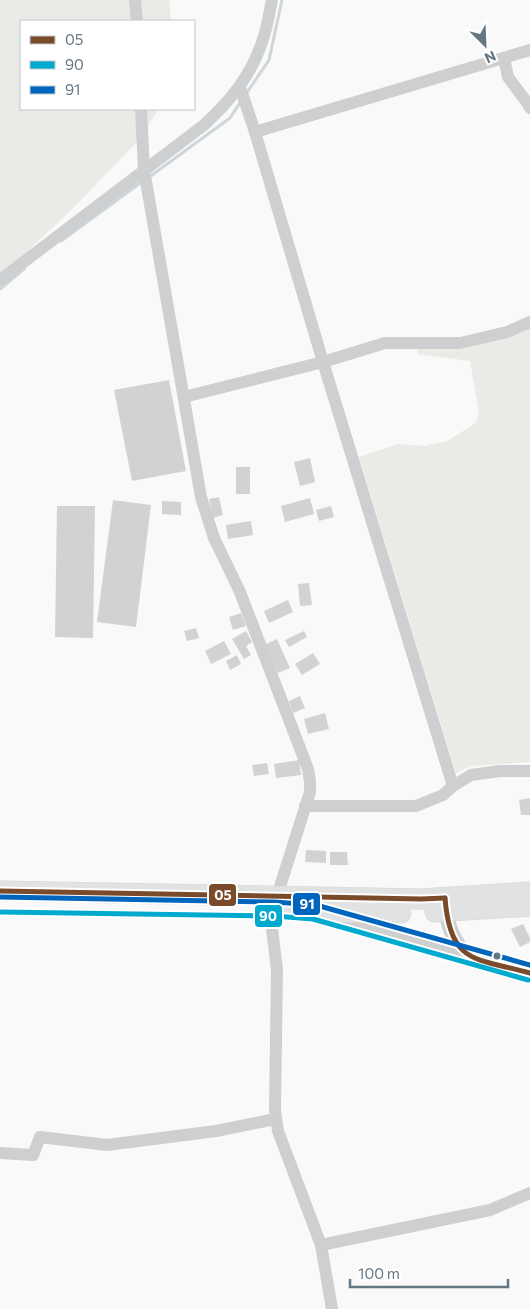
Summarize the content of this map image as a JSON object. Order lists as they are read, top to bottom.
{
  "lines": ["transit line 05", "transit line 91", "transit line 90"],
  "legend": ["05", "90", "91"],
  "scale_bar": "100 m",
  "north": "bottom right"
}
